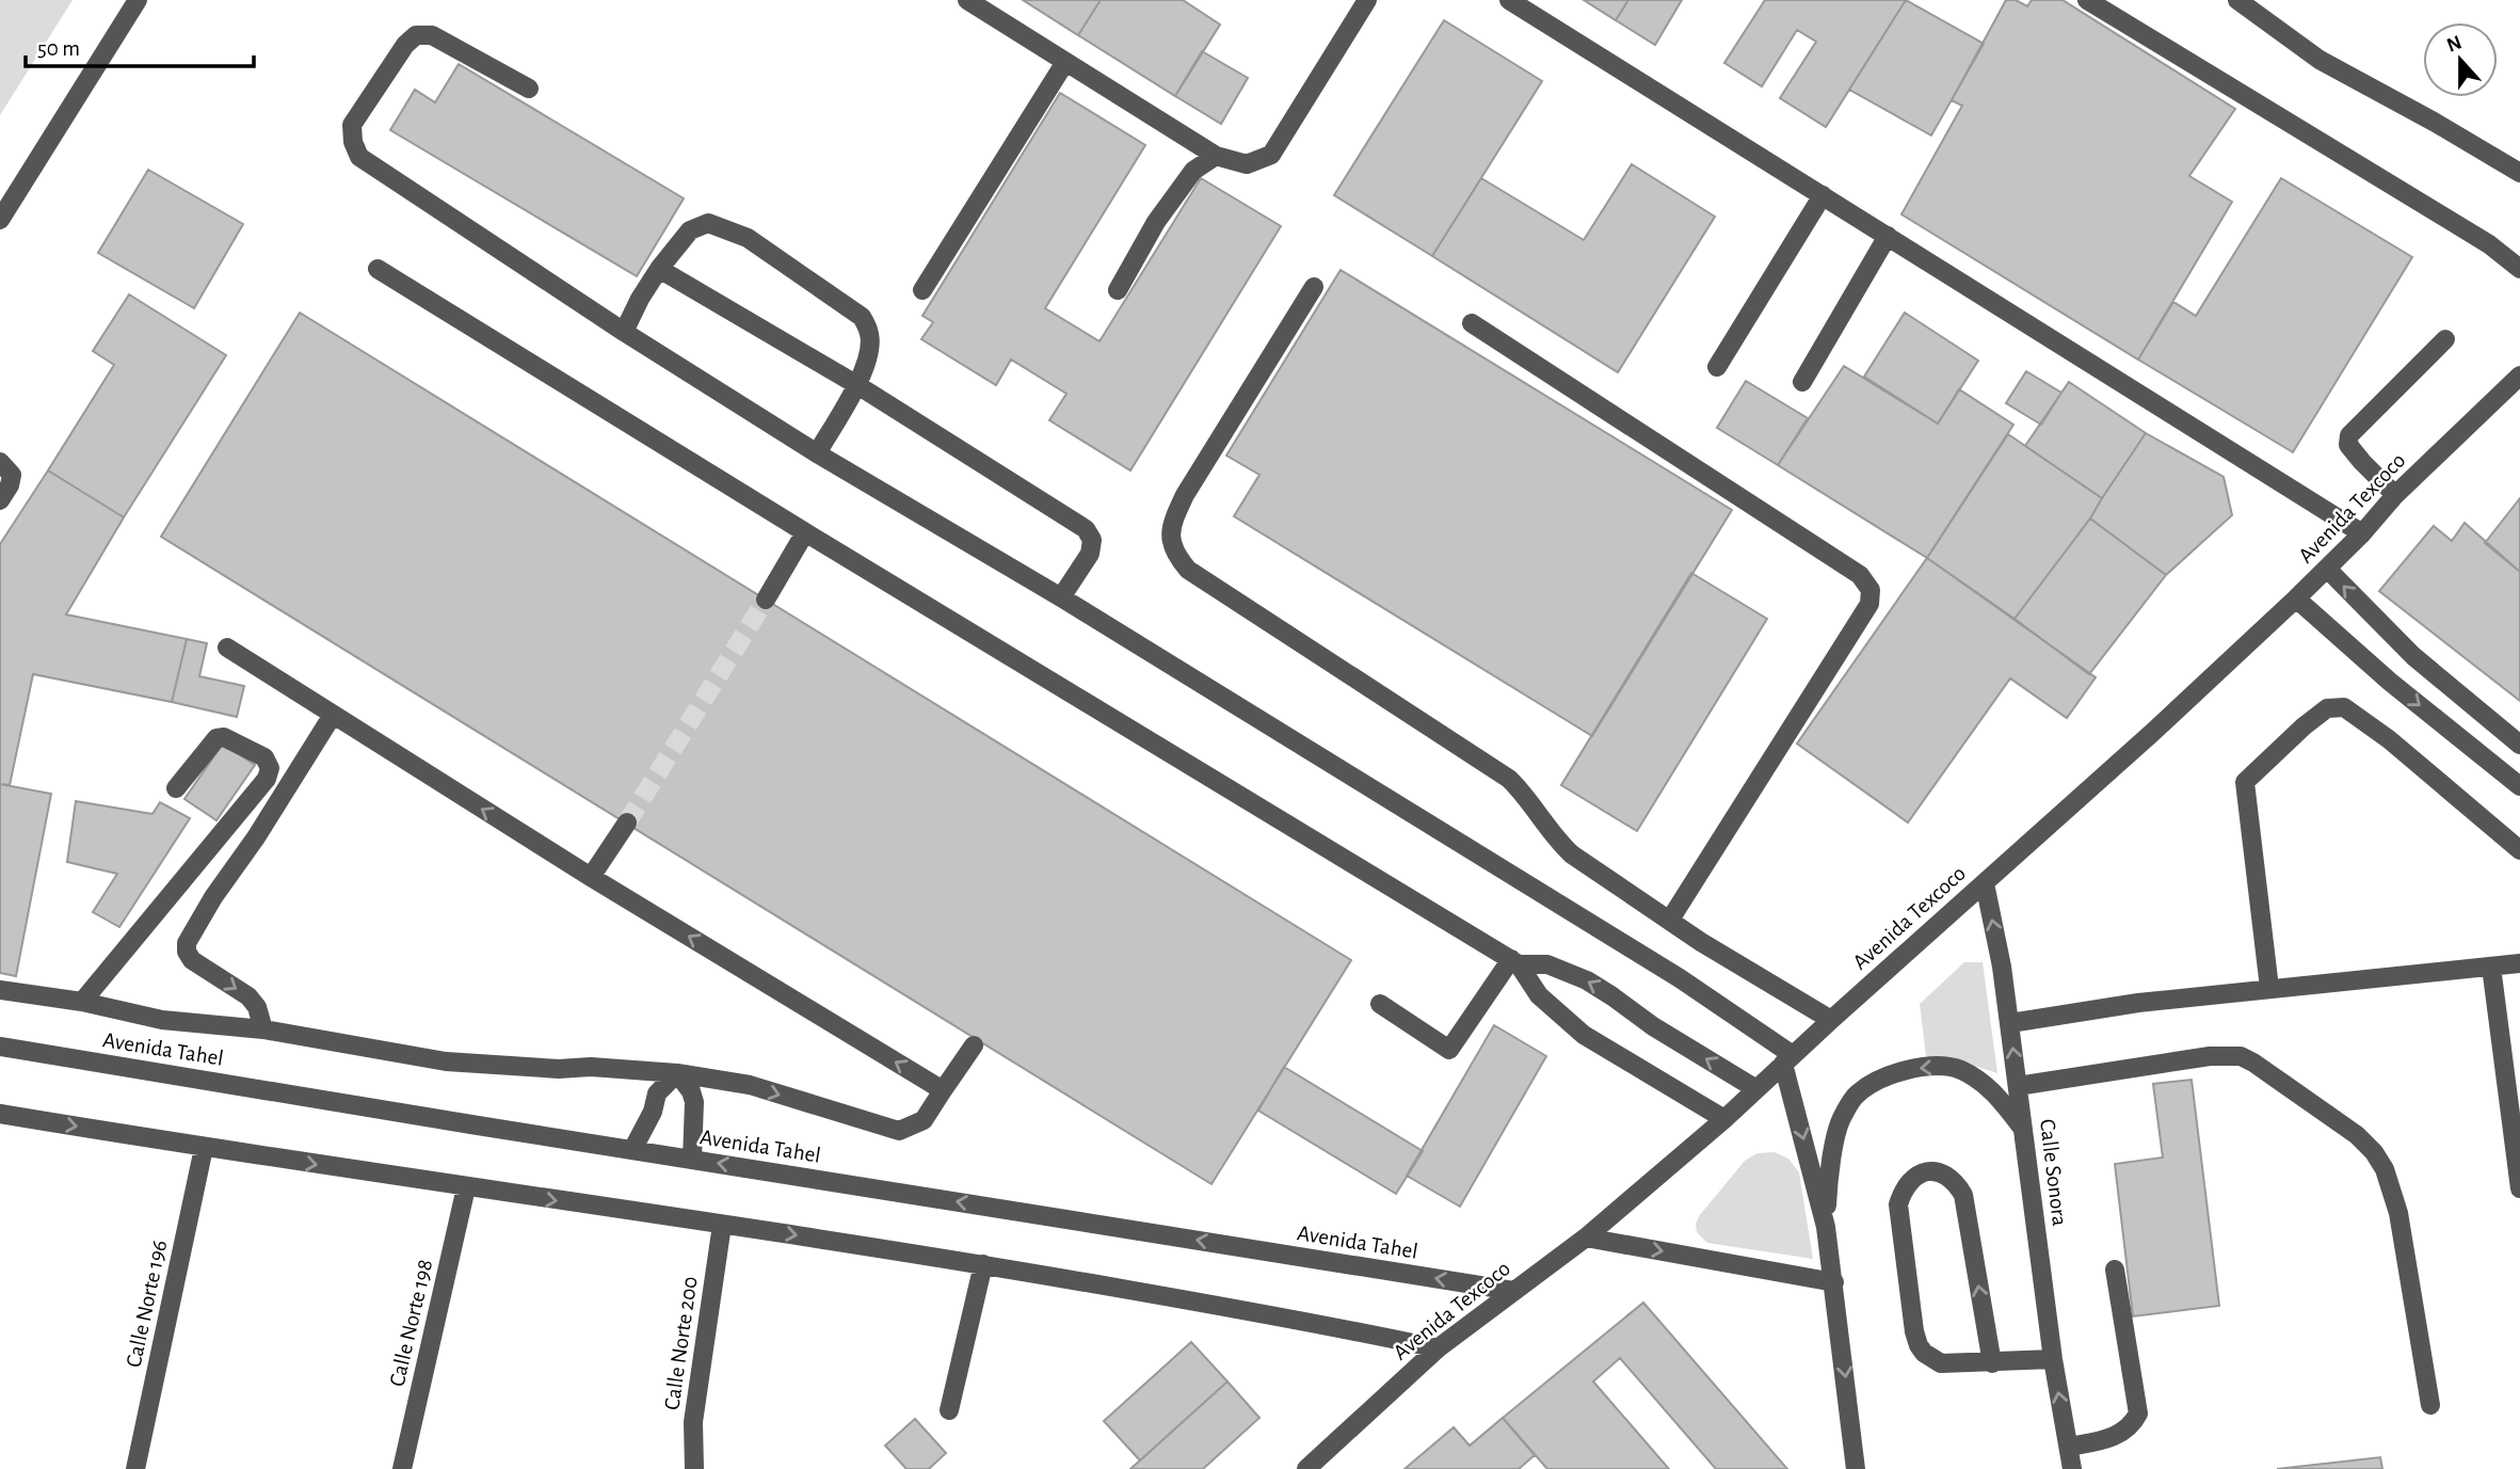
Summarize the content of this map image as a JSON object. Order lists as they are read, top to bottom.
{
  "streets": {
    "street": [
      "Avenida Texcoco",
      "Avenida Tahel",
      "Calle Sonora",
      "Calle Norte 196",
      "Calle Norte 198",
      "Calle Norte 200"
    ]
  },
  "crossings": [
    ["Avenida Texcoco", "Avenida Tahel"],
    ["Avenida Texcoco", "Calle Sonora"]
  ],
  "one_way": ["Calle Sonora"],
  "scale_bar": "50 m",
  "north": "top"
}
